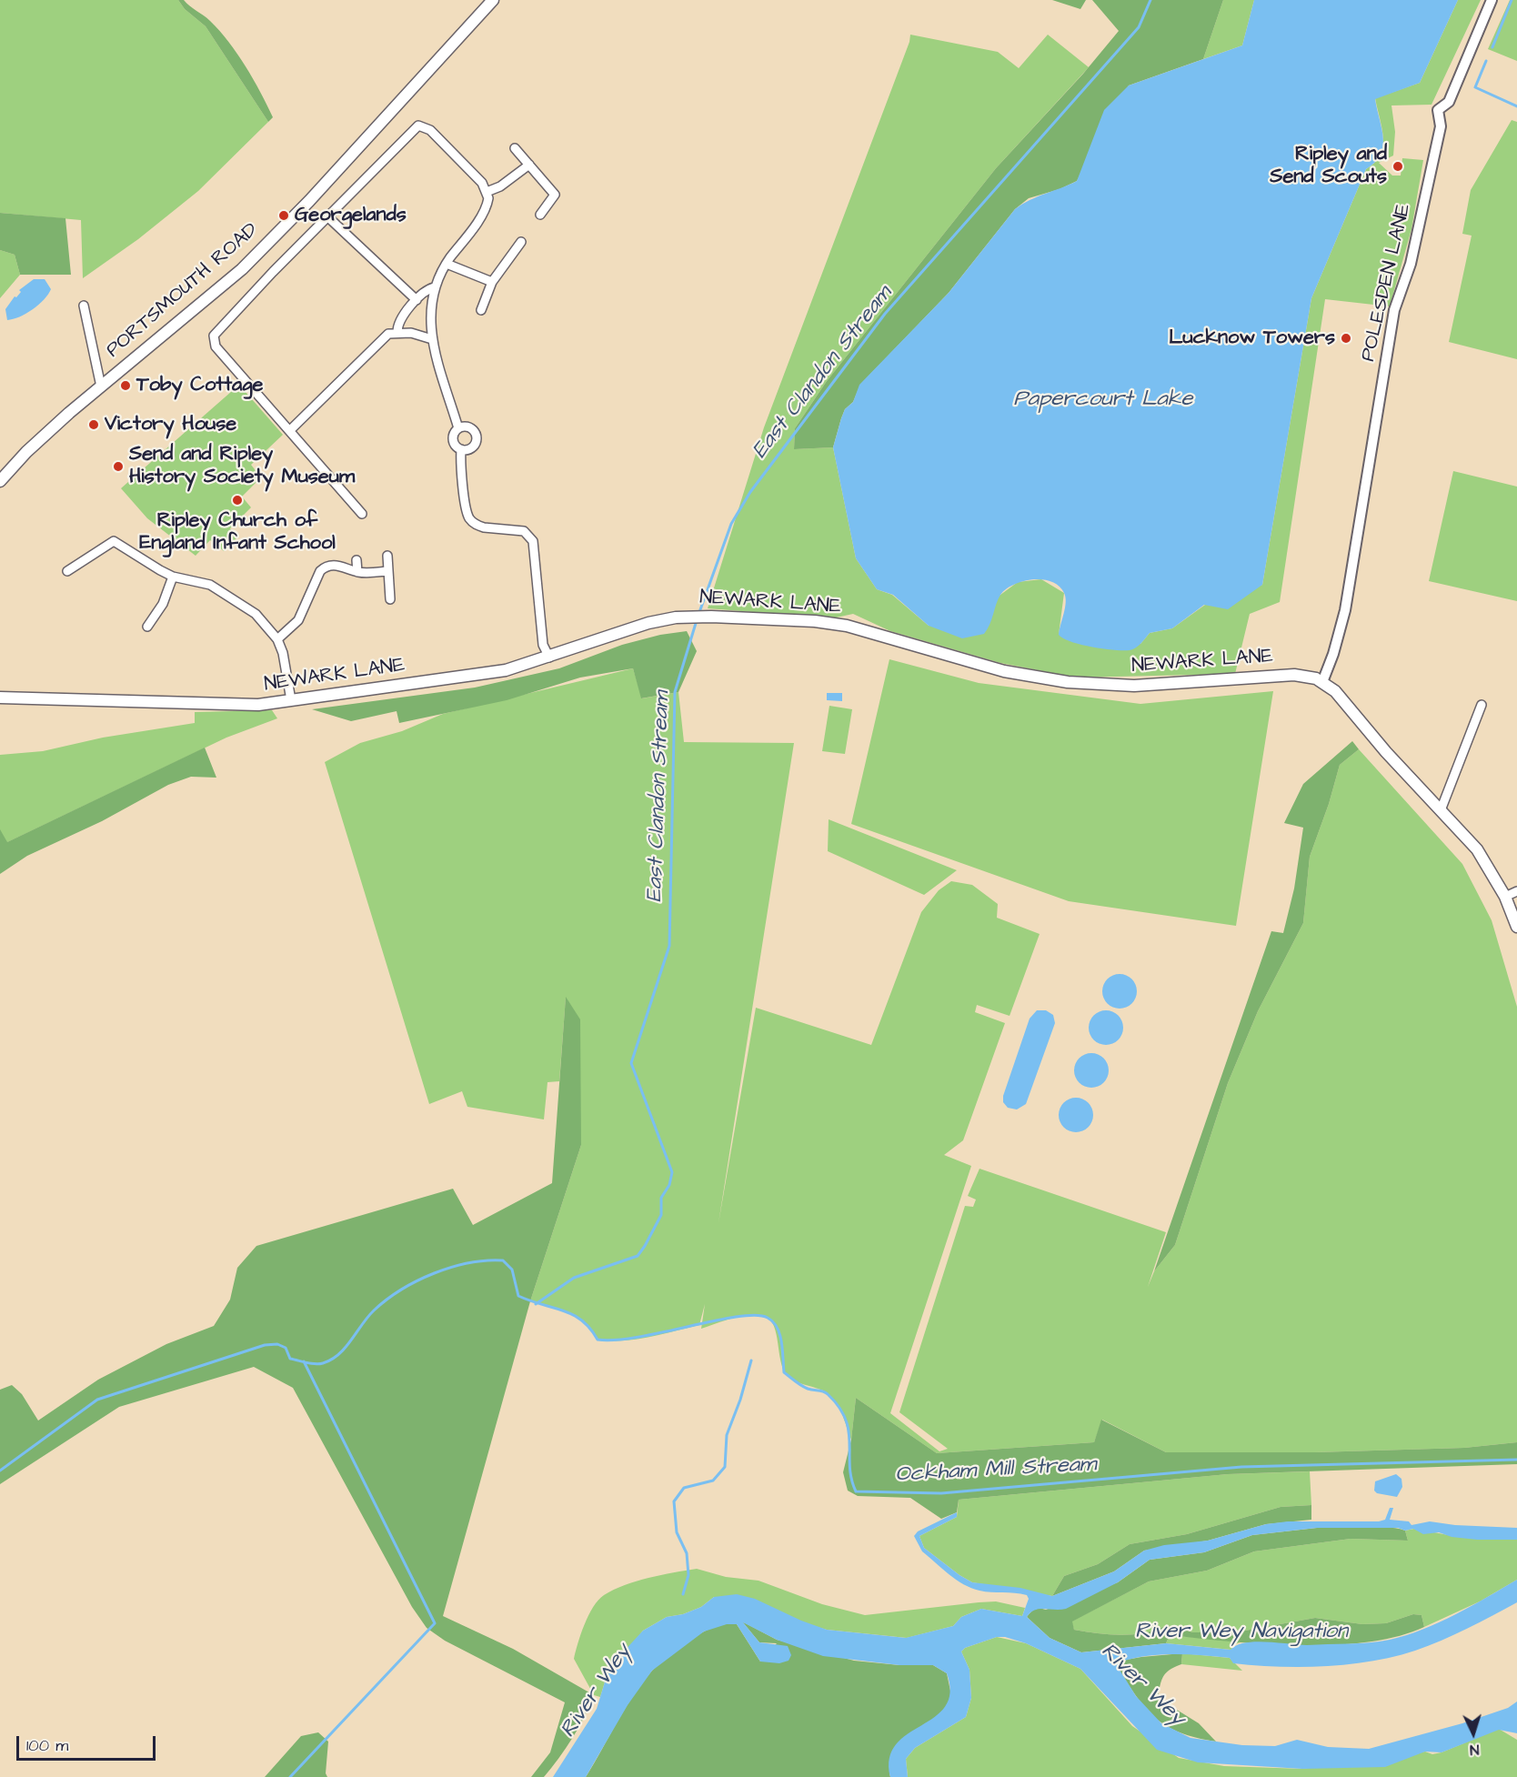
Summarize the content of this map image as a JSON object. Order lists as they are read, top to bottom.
{
  "streets": {
    "main road": ["PORTSMOUTH ROAD", "NEWARK LANE"],
    "street": ["POLESDEN LANE"]
  },
  "crossings": [
    ["POLESDEN LANE", "NEWARK LANE"]
  ],
  "water": [
    "East Clandon Stream",
    "Papercourt Lake",
    "Ockham Mill Stream",
    "River Wey Navigation",
    "River Wey"
  ],
  "places": [
    "Ripley and Send Scouts",
    "Georgelands",
    "Lucknow Towers",
    "Toby Cottage",
    "Victory House",
    "Send and Ripley History Society Museum",
    "Ripley Church of England Infant School"
  ],
  "scale_bar": "100 m",
  "north": "bottom"
}
